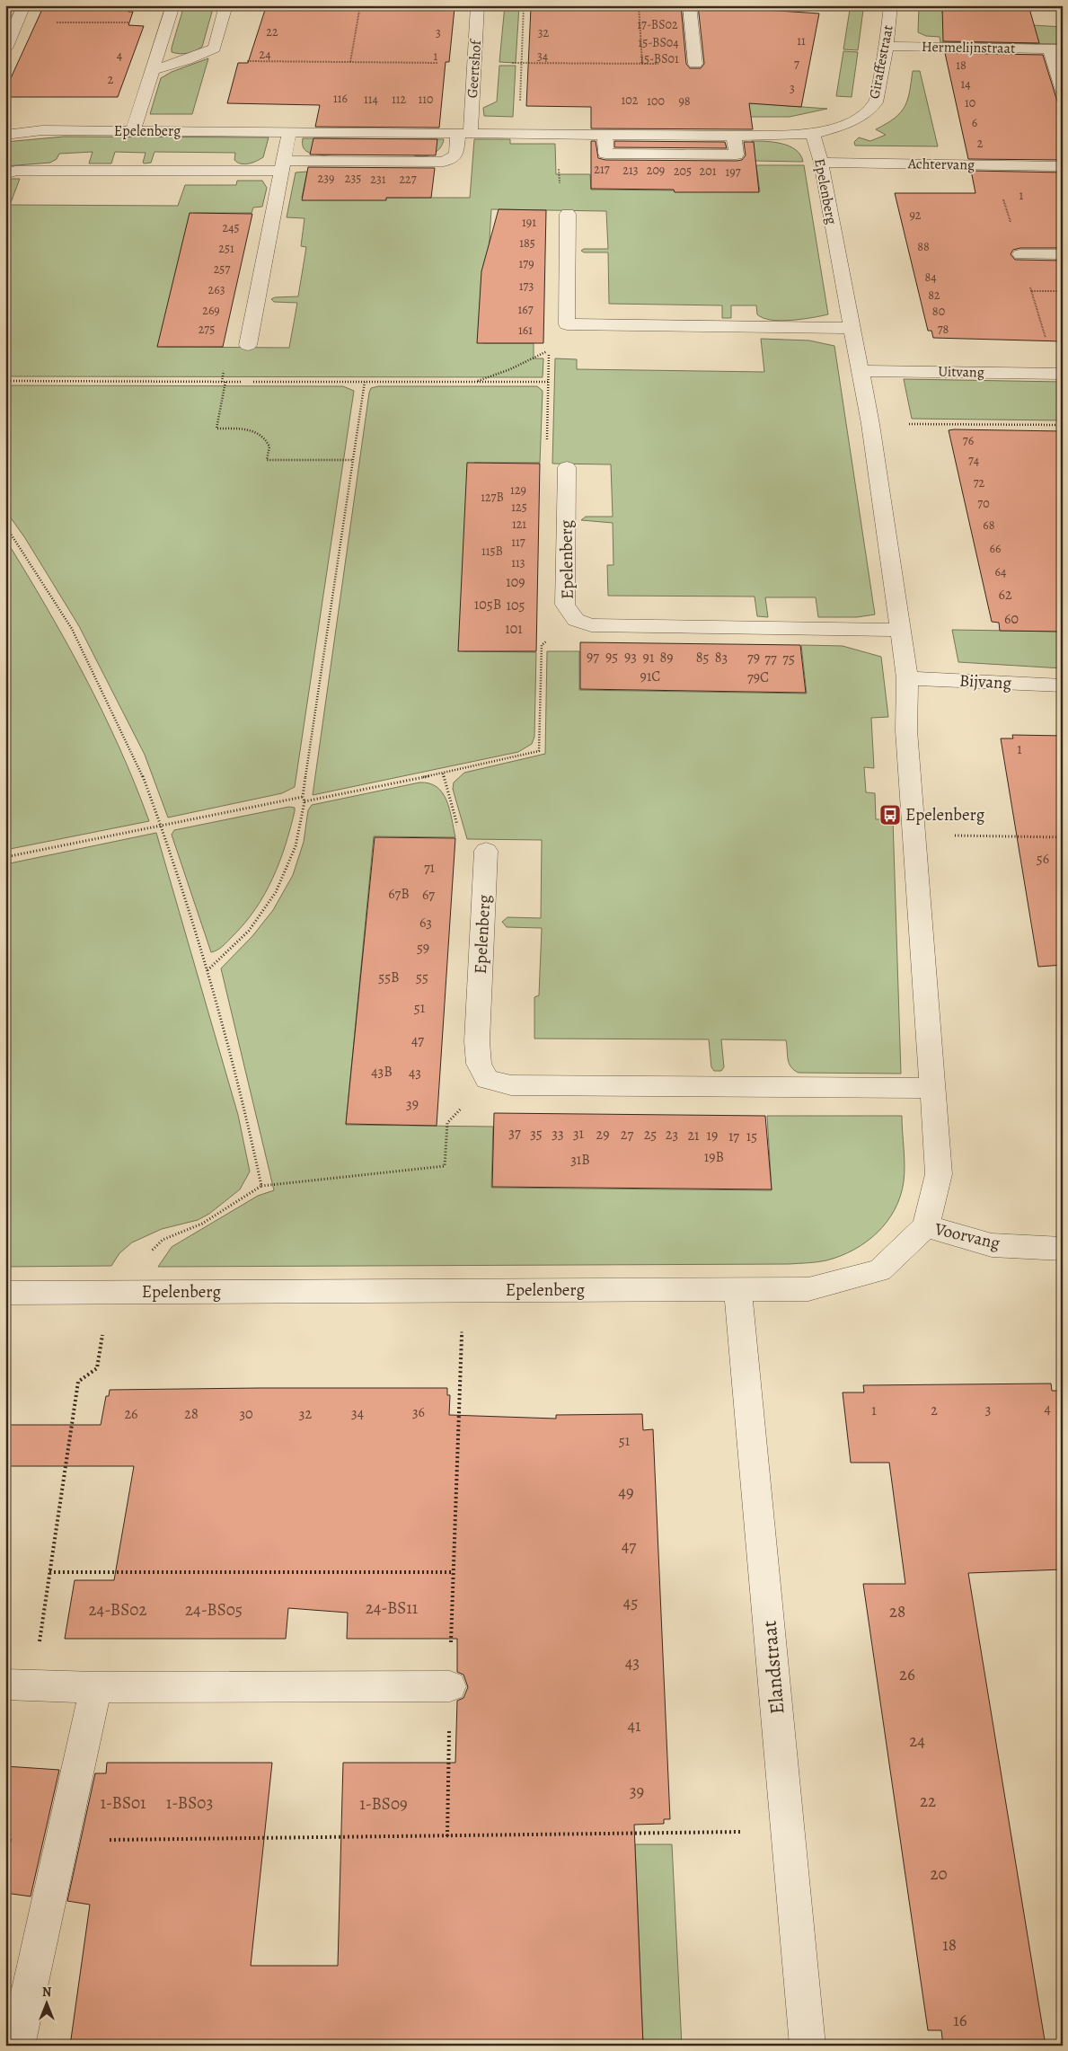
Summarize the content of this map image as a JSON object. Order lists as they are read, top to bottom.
{
  "streets": {
    "street": [
      "Hermelijnstraat",
      "Giraffestraat",
      "Geertshof",
      "Epelenberg",
      "Achtervang",
      "Uitvang",
      "Bijvang",
      "Voorvang",
      "Elandstraat"
    ]
  },
  "crossings": [
    ["Hermelijnstraat", "Giraffestraat"],
    ["Giraffestraat", "Epelenberg"],
    ["Geertshof", "Epelenberg"],
    ["Epelenberg", "Achtervang"],
    ["Epelenberg", "Uitvang"],
    ["Epelenberg", "Bijvang"],
    ["Epelenberg", "Voorvang"],
    ["Epelenberg", "Elandstraat"]
  ],
  "places": {
    "bus stop": ["Epelenberg"]
  },
  "house_numbers": [
    "17-BS02",
    "22",
    "3",
    "32",
    "11",
    "15-BS04",
    "24",
    "4",
    "1",
    "34",
    "15-BS01",
    "7",
    "18",
    "2",
    "14",
    "3",
    "116",
    "114",
    "112",
    "110",
    "102",
    "100",
    "98",
    "10",
    "6",
    "2",
    "217",
    "213",
    "209",
    "205",
    "201",
    "197",
    "239",
    "235",
    "231",
    "227",
    "1",
    "92",
    "191",
    "245",
    "185",
    "88",
    "251",
    "179",
    "257",
    "84",
    "173",
    "263",
    "82",
    "167",
    "269",
    "80",
    "275",
    "78",
    "161",
    "76",
    "74",
    "72",
    "129",
    "127B",
    "70",
    "125",
    "121",
    "68",
    "117",
    "66",
    "115B",
    "113",
    "64",
    "109",
    "62",
    "105B",
    "105",
    "60",
    "101",
    "97",
    "95",
    "93",
    "91",
    "89",
    "85",
    "83",
    "79",
    "77",
    "75",
    "91C",
    "79C",
    "1",
    "56",
    "71",
    "67B",
    "67",
    "63",
    "59",
    "55B",
    "55",
    "51",
    "47",
    "43B",
    "43",
    "39",
    "37",
    "35",
    "33",
    "31",
    "29",
    "27",
    "25",
    "23",
    "21",
    "19",
    "17",
    "15",
    "19B",
    "31B",
    "4",
    "3",
    "1",
    "2",
    "36",
    "34",
    "26",
    "28",
    "30",
    "32",
    "51",
    "49",
    "47",
    "45",
    "24-BS11",
    "24-BS02",
    "24-BS05",
    "28",
    "43",
    "26",
    "41",
    "24",
    "39",
    "22",
    "1-BS01",
    "1-BS03",
    "1-BS09",
    "20",
    "18",
    "16"
  ],
  "north": "top"
}
